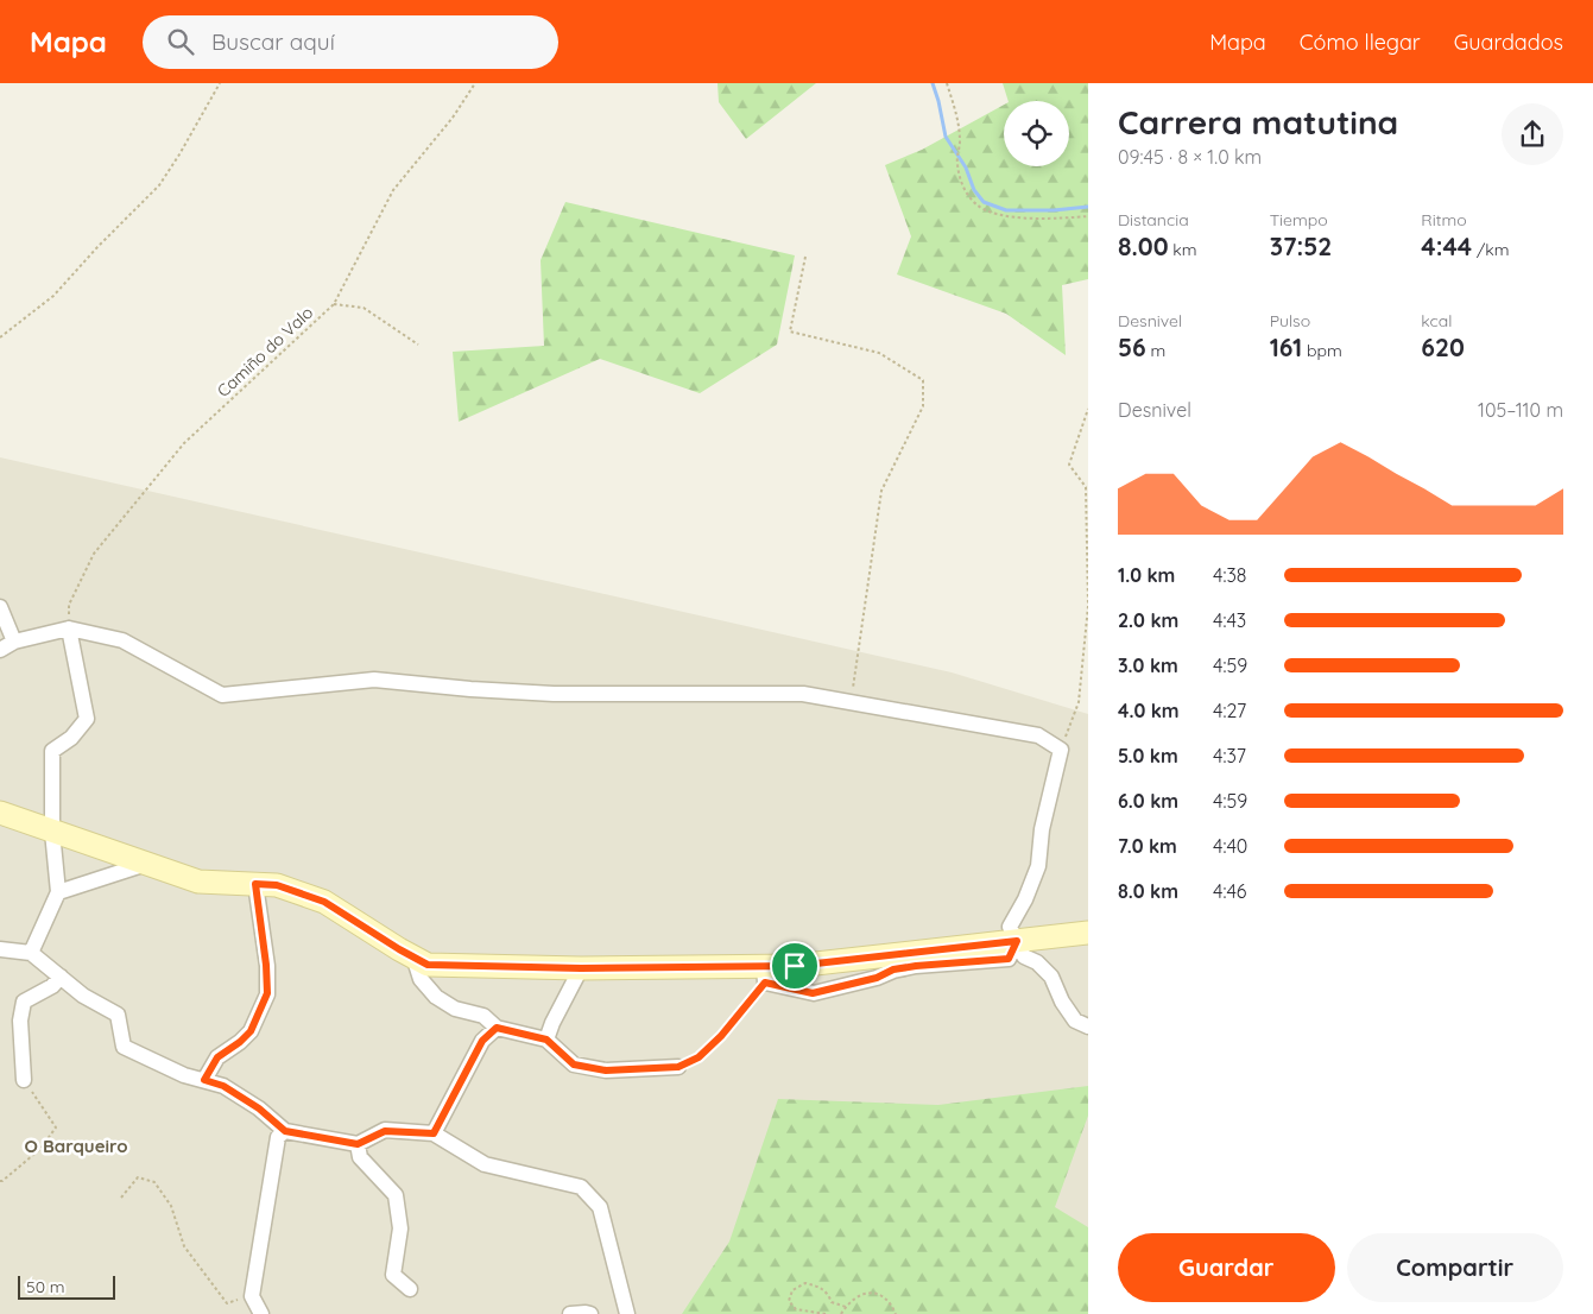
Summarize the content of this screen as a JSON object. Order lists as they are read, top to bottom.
{
  "streets": {
    "path": ["Camiño do Valo"]
  },
  "districts": ["O Barqueiro"],
  "scale_bar": "50 m",
  "page": {
    "header": "Mapa",
    "search": "Buscar aquí",
    "nav": ["Mapa", "Cómo llegar", "Guardados"],
    "heading": ["Carrera matutina", "09:45 · 8 × 1.0 km"],
    "stats": [
      ["Distancia", "8.00 km"],
      ["Tiempo", "37:52"],
      ["Ritmo", "4:44 /km"],
      ["Desnivel", "56 m"],
      ["Pulso", "161 bpm"],
      ["kcal", "620"]
    ],
    "chart": ["Desnivel", "105–110 m"],
    "list": [
      {
        "name": "1.0 km",
        "note": "4:38"
      },
      {
        "name": "2.0 km",
        "note": "4:43"
      },
      {
        "name": "3.0 km",
        "note": "4:59"
      },
      {
        "name": "4.0 km",
        "note": "4:27"
      },
      {
        "name": "5.0 km",
        "note": "4:37"
      },
      {
        "name": "6.0 km",
        "note": "4:59"
      },
      {
        "name": "7.0 km",
        "note": "4:40"
      },
      {
        "name": "8.0 km",
        "note": "4:46"
      }
    ],
    "buttons": ["Guardar", "Compartir"],
    "scale": "50 m"
  }
}
